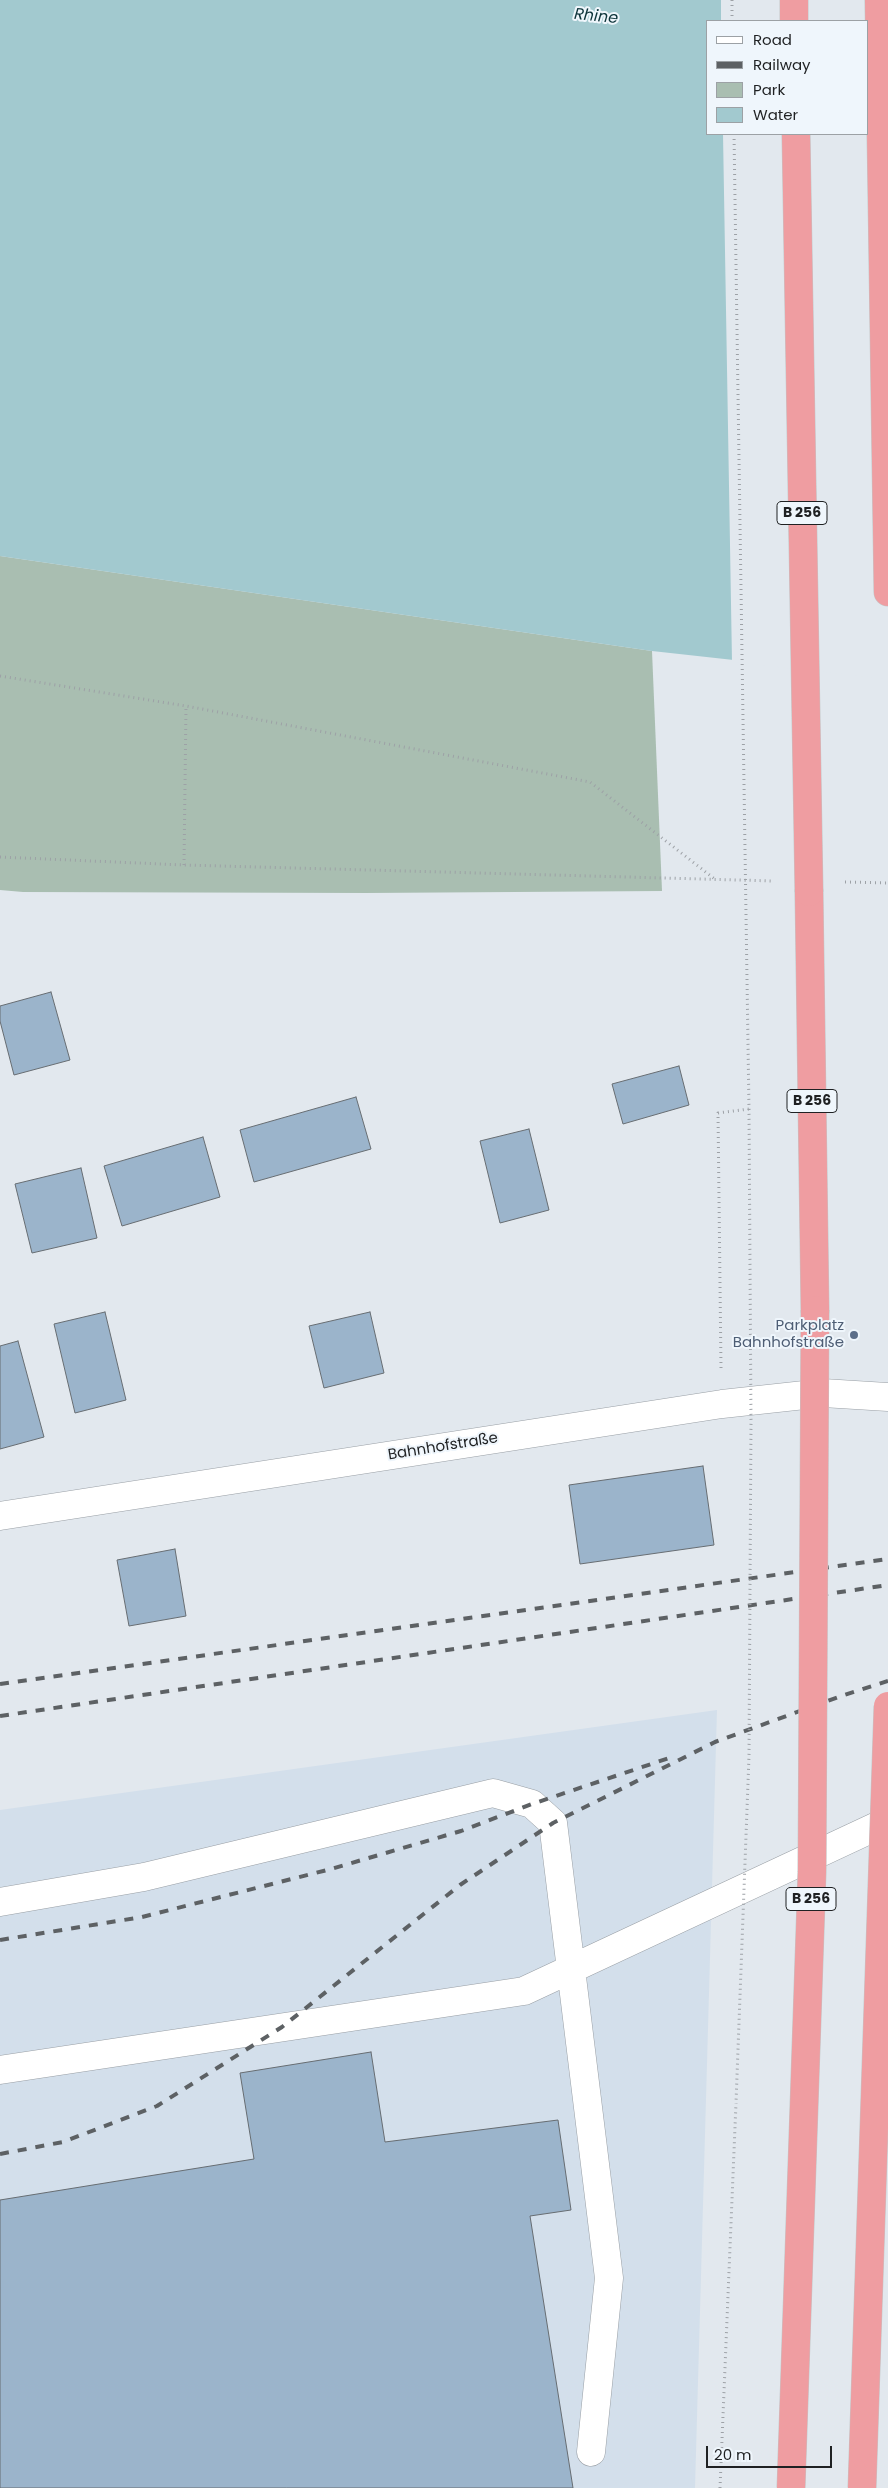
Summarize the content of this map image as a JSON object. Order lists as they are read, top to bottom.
{
  "streets": {
    "highway": ["B 256"],
    "street": ["Bahnhofstraße"]
  },
  "water": ["Rhine"],
  "places": ["Parkplatz Bahnhofstraße"],
  "legend": [
    "Road",
    "Railway",
    "Park",
    "Water"
  ],
  "scale_bar": "20 m"
}
